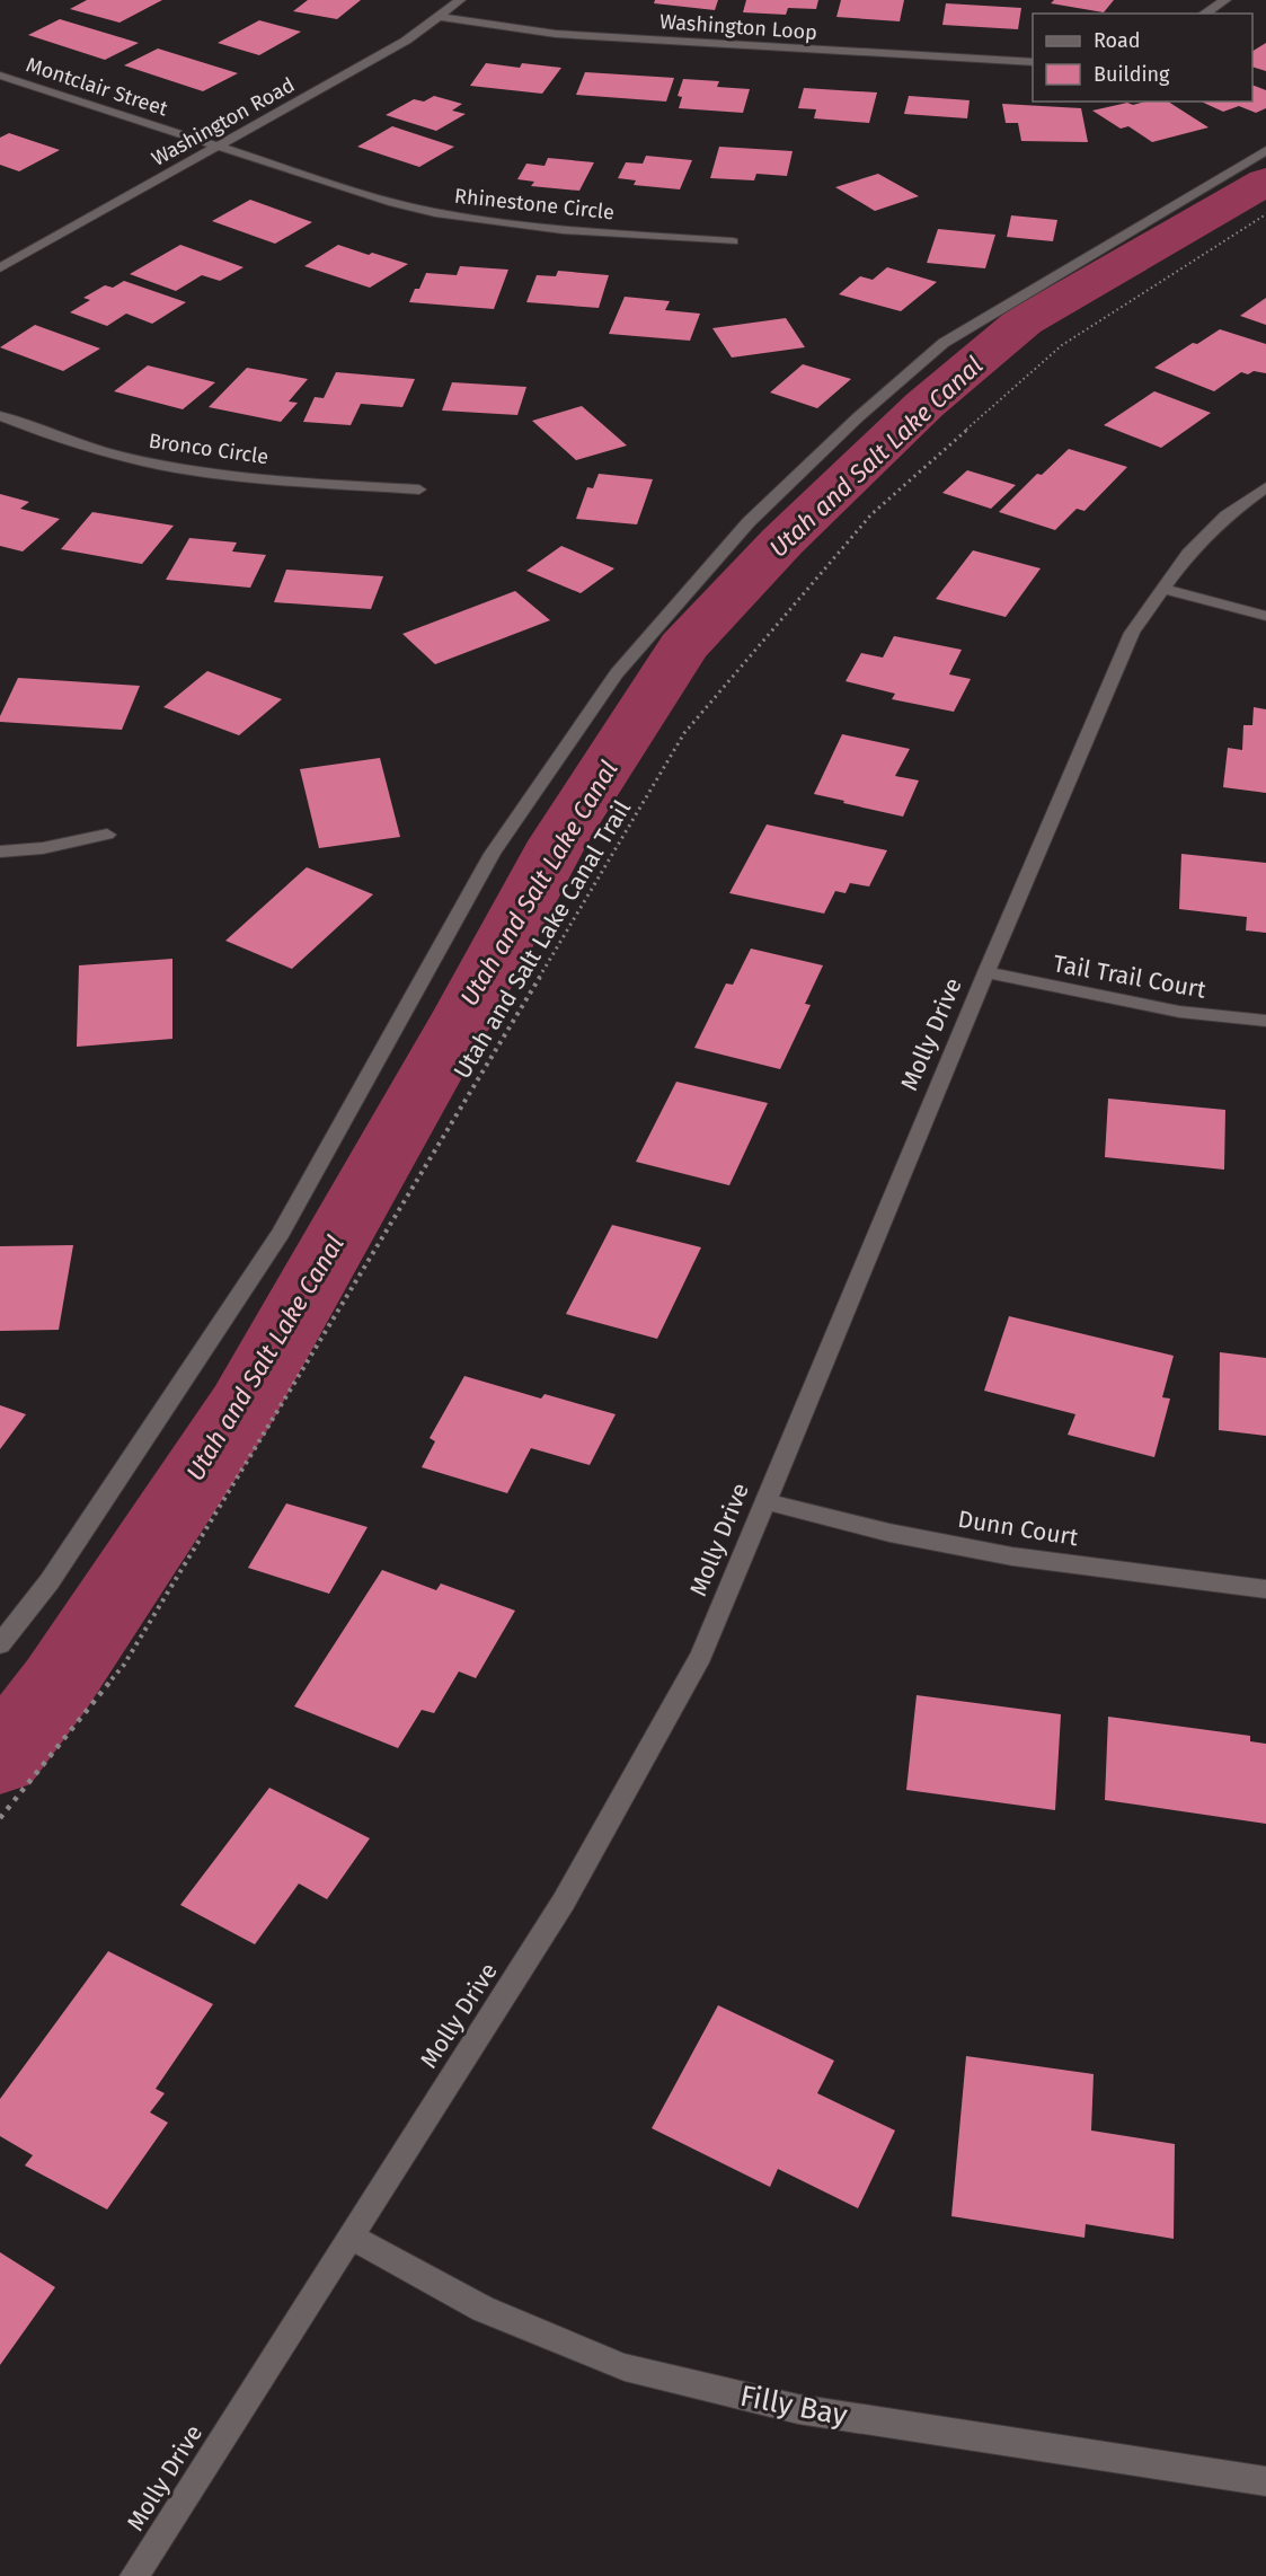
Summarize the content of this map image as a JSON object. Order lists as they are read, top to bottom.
{
  "streets": {
    "street": [
      "Washington Loop",
      "Montclair Street",
      "Washington Road",
      "Rhinestone Circle",
      "Bronco Circle",
      "Tail Trail Court",
      "Molly Drive",
      "Dunn Court",
      "Filly Bay"
    ],
    "path": ["Utah and Salt Lake Canal Trail"]
  },
  "crossings": [
    ["Washington Loop", "Washington Road"],
    ["Montclair Street", "Washington Road"],
    ["Montclair Street", "Rhinestone Circle"],
    ["Washington Road", "Rhinestone Circle"],
    ["Tail Trail Court", "Molly Drive"],
    ["Molly Drive", "Dunn Court"],
    ["Molly Drive", "Filly Bay"]
  ],
  "water": ["Utah and Salt Lake Canal"],
  "legend": ["Road", "Building"]
}
